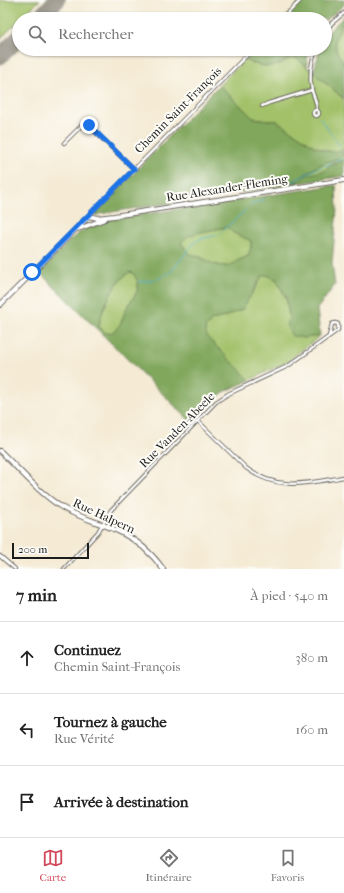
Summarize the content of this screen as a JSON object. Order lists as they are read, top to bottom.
{
  "streets": {
    "street": [
      "Chemin Saint-François",
      "Rue Alexander-Fleming",
      "Rue Vanden-Abeele",
      "Rue Halpern"
    ]
  },
  "crossings": [
    ["Chemin Saint-François", "Rue Alexander-Fleming"],
    ["Rue Vanden-Abeele", "Rue Halpern"]
  ],
  "scale_bar": "200 m",
  "page": {
    "search": "Rechercher",
    "scale": "200 m",
    "heading": ["7 min", "À pied · 540 m"],
    "list": [
      ["Continuez", "Chemin Saint-François", "380 m"],
      ["Tournez à gauche", "Rue Vérité", "160 m"],
      "Arrivée à destination"
    ],
    "nav": ["Carte", "Itinéraire", "Favoris"]
  }
}
